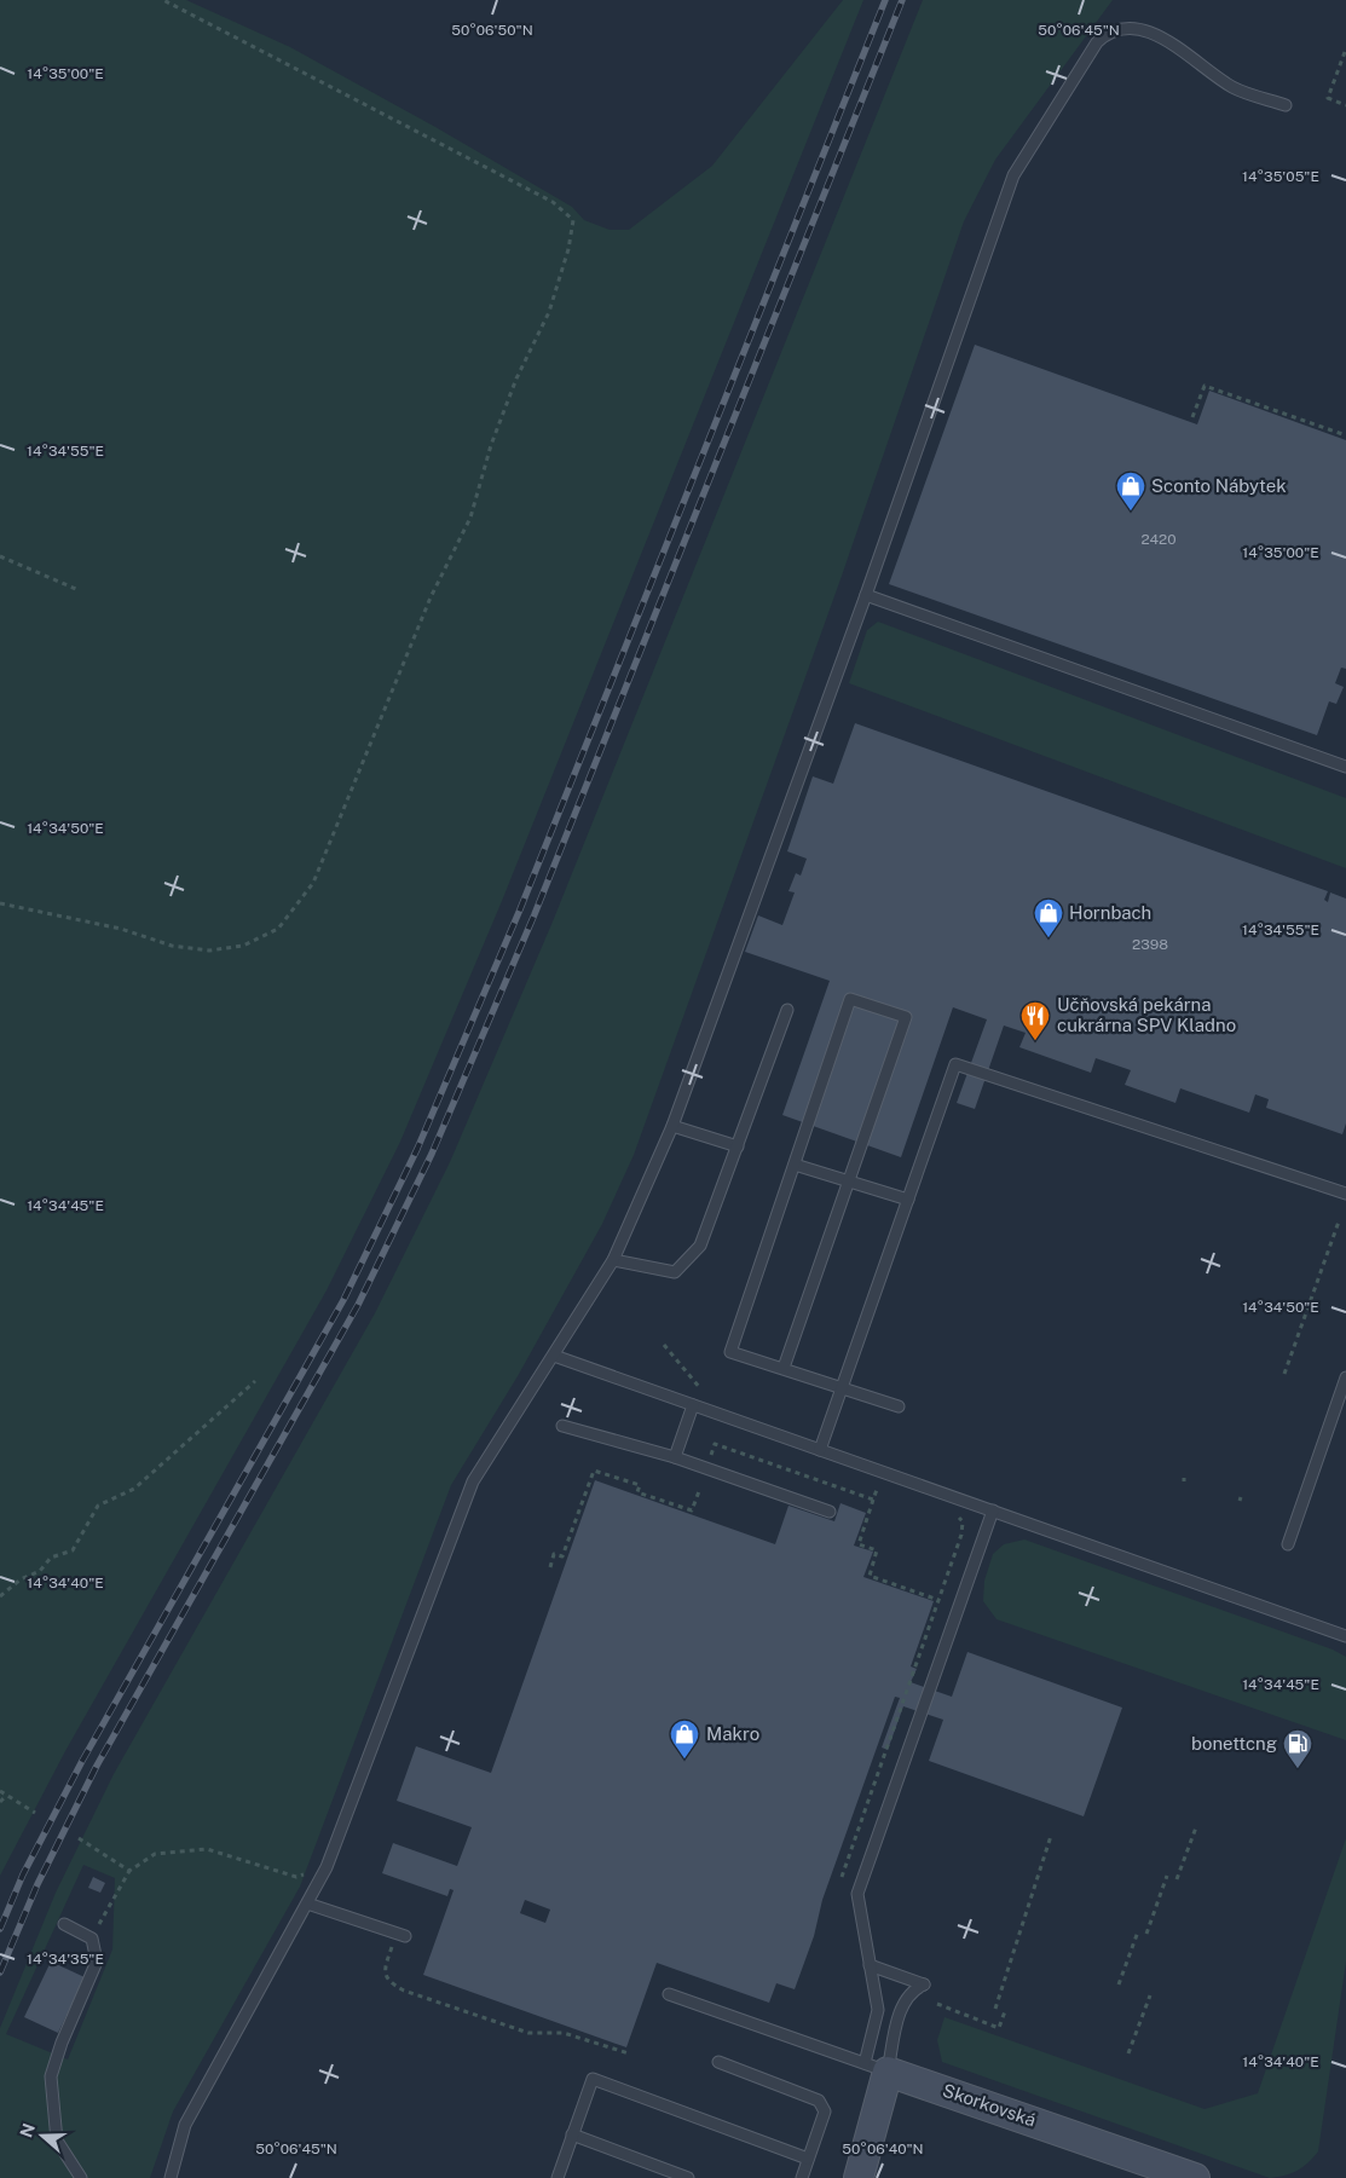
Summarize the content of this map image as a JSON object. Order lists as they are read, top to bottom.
{
  "streets": {
    "street": ["Skorkovská"]
  },
  "places": {
    "shop": ["Sconto Nábytek", "Hornbach", "Makro"],
    "restaurant": ["Učňovská pekárna cukrárna SPV Kladno"],
    "fuel station": ["bonettcng"]
  },
  "house_numbers": ["2420", "2398"],
  "north": "left",
  "coordinates": [
    "50°06'50\"N",
    "50°06'45\"N",
    "14°35'00\"E",
    "14°35'05\"E",
    "14°34'55\"E",
    "14°34'50\"E",
    "14°34'45\"E",
    "14°34'40\"E",
    "14°34'35\"E",
    "50°06'40\"N"
  ]
}
